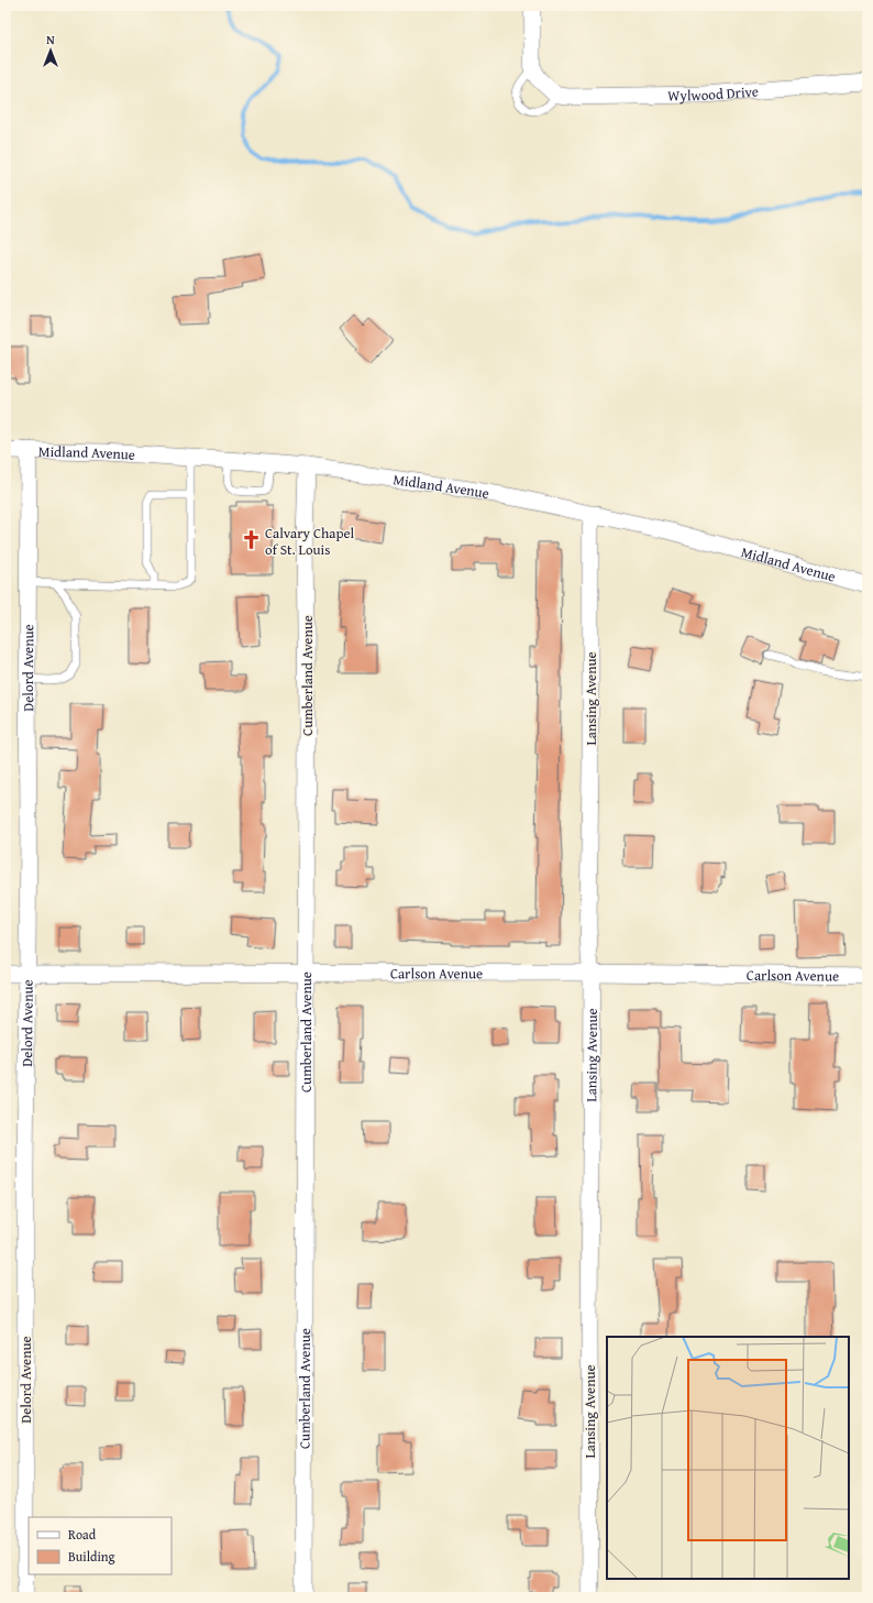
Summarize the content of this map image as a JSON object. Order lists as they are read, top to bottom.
{
  "streets": {
    "street": [
      "Wylwood Drive",
      "Midland Avenue",
      "Delord Avenue",
      "Cumberland Avenue",
      "Lansing Avenue",
      "Carlson Avenue"
    ]
  },
  "crossings": [
    ["Midland Avenue", "Delord Avenue"],
    ["Midland Avenue", "Cumberland Avenue"],
    ["Midland Avenue", "Lansing Avenue"],
    ["Delord Avenue", "Carlson Avenue"],
    ["Cumberland Avenue", "Carlson Avenue"],
    ["Lansing Avenue", "Carlson Avenue"]
  ],
  "places": {
    "church": ["Calvary Chapel of St. Louis"]
  },
  "legend": ["Road", "Building"],
  "north": "top"
}
